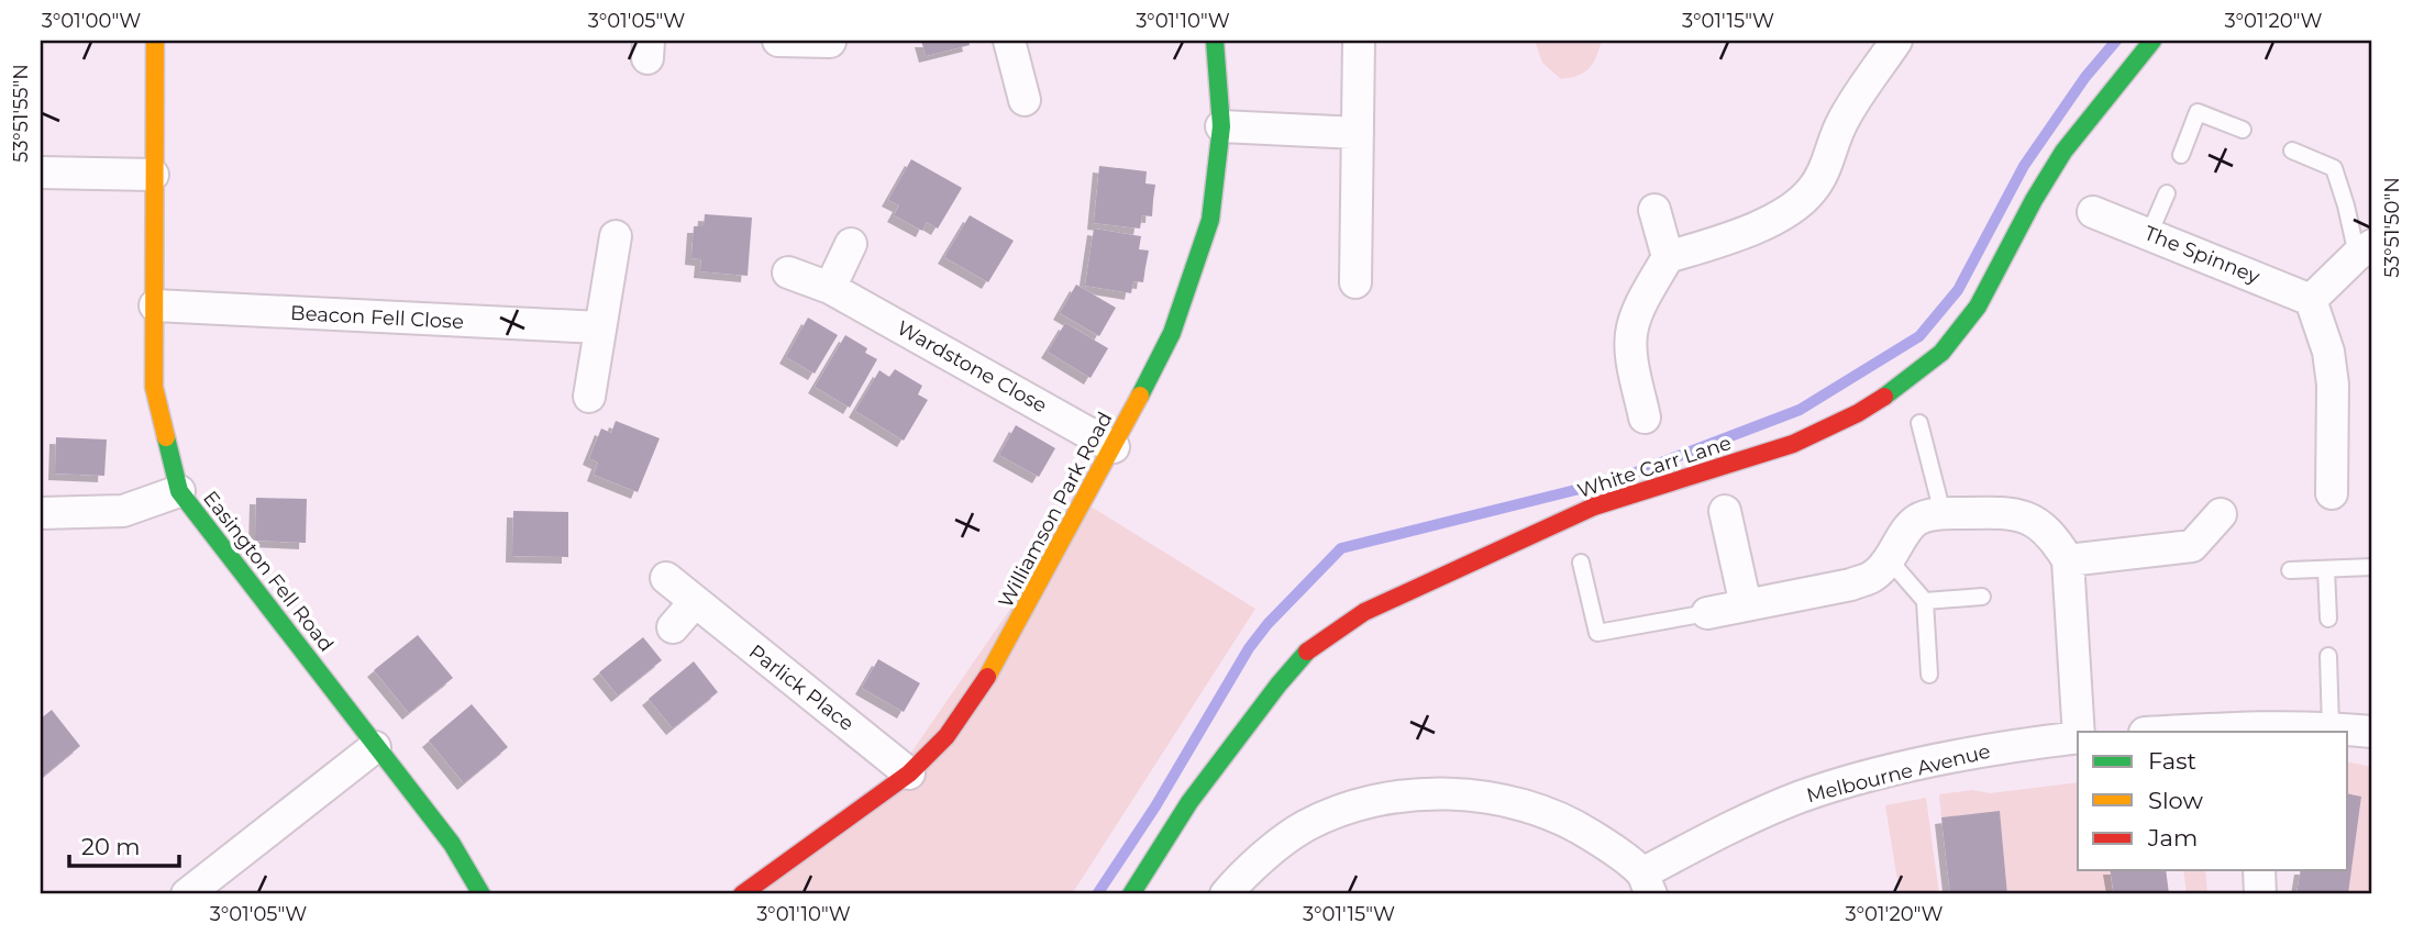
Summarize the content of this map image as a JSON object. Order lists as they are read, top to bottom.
{
  "streets": {
    "street": [
      "The Spinney",
      "Beacon Fell Close",
      "Wardstone Close",
      "White Carr Lane",
      "Williamson Park Road",
      "Easington Fell Road",
      "Parlick Place",
      "Melbourne Avenue"
    ]
  },
  "crossings": [
    ["Beacon Fell Close", "Easington Fell Road"],
    ["Wardstone Close", "Williamson Park Road"],
    ["Williamson Park Road", "Parlick Place"]
  ],
  "legend": ["Fast", "Slow", "Jam"],
  "scale_bar": "20 m",
  "coordinates": [
    "3°01'00\"W",
    "3°01'05\"W",
    "3°01'10\"W",
    "3°01'15\"W",
    "3°01'20\"W",
    "53°51'55\"N",
    "53°51'50\"N"
  ]
}
